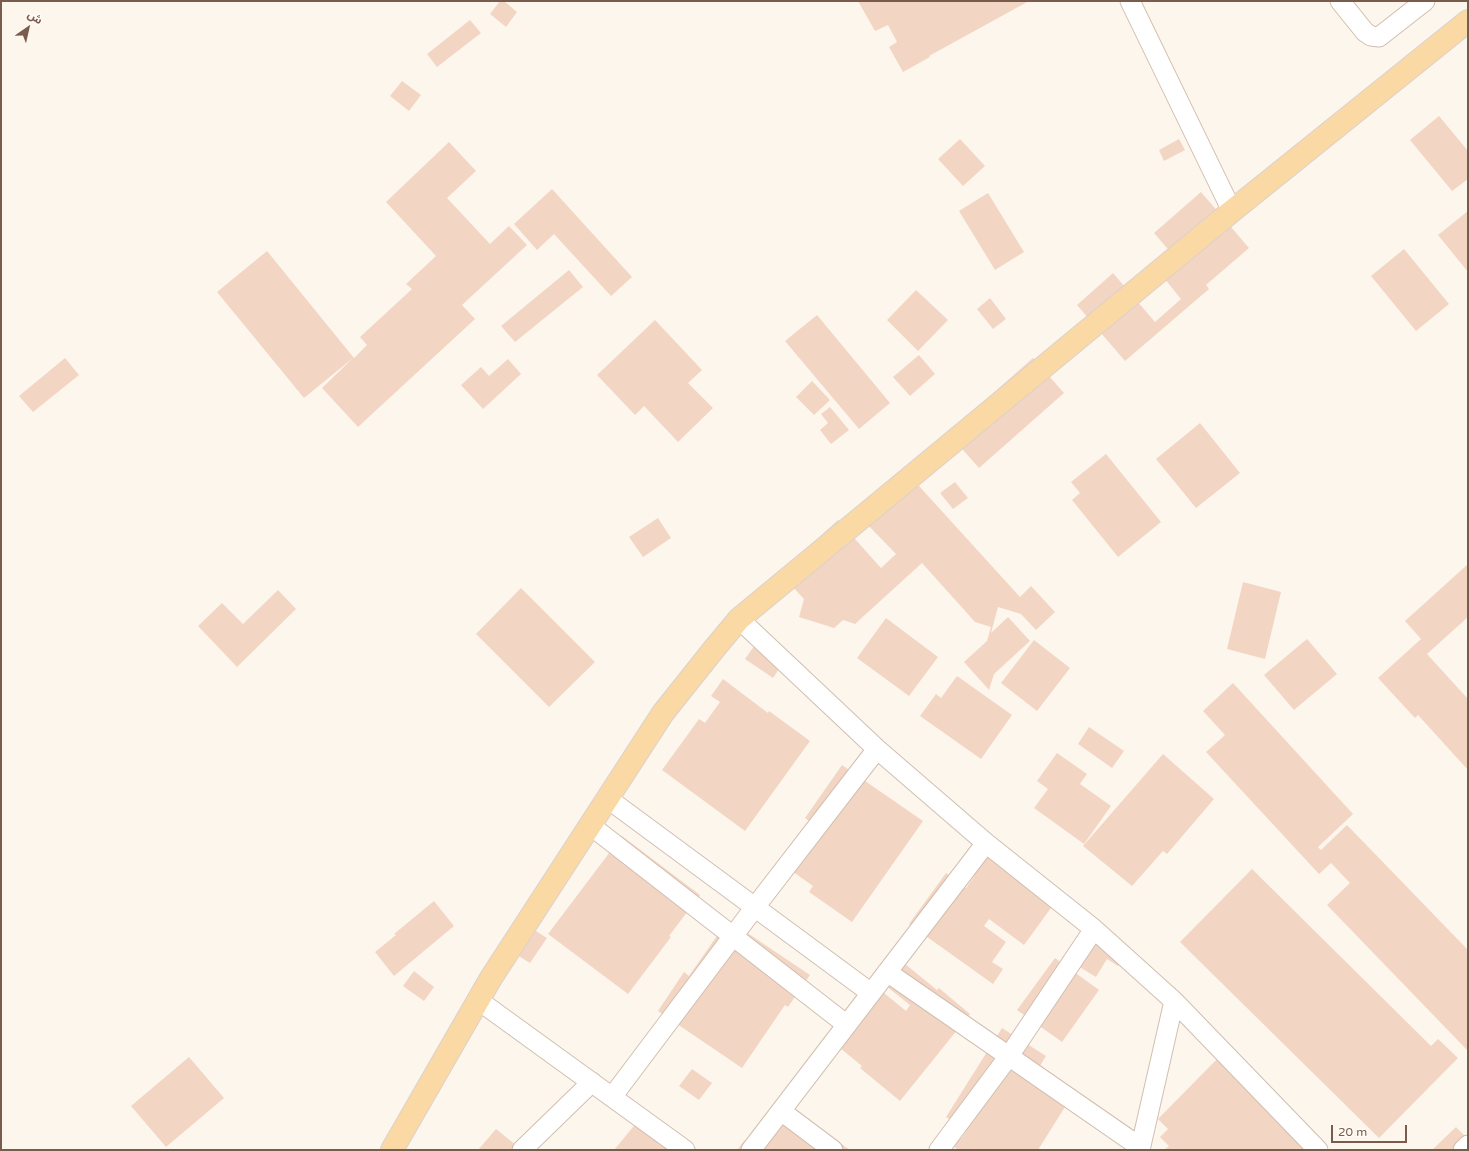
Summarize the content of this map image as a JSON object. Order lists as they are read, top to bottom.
{
  "scale_bar": "20 m",
  "north": "top right"
}
